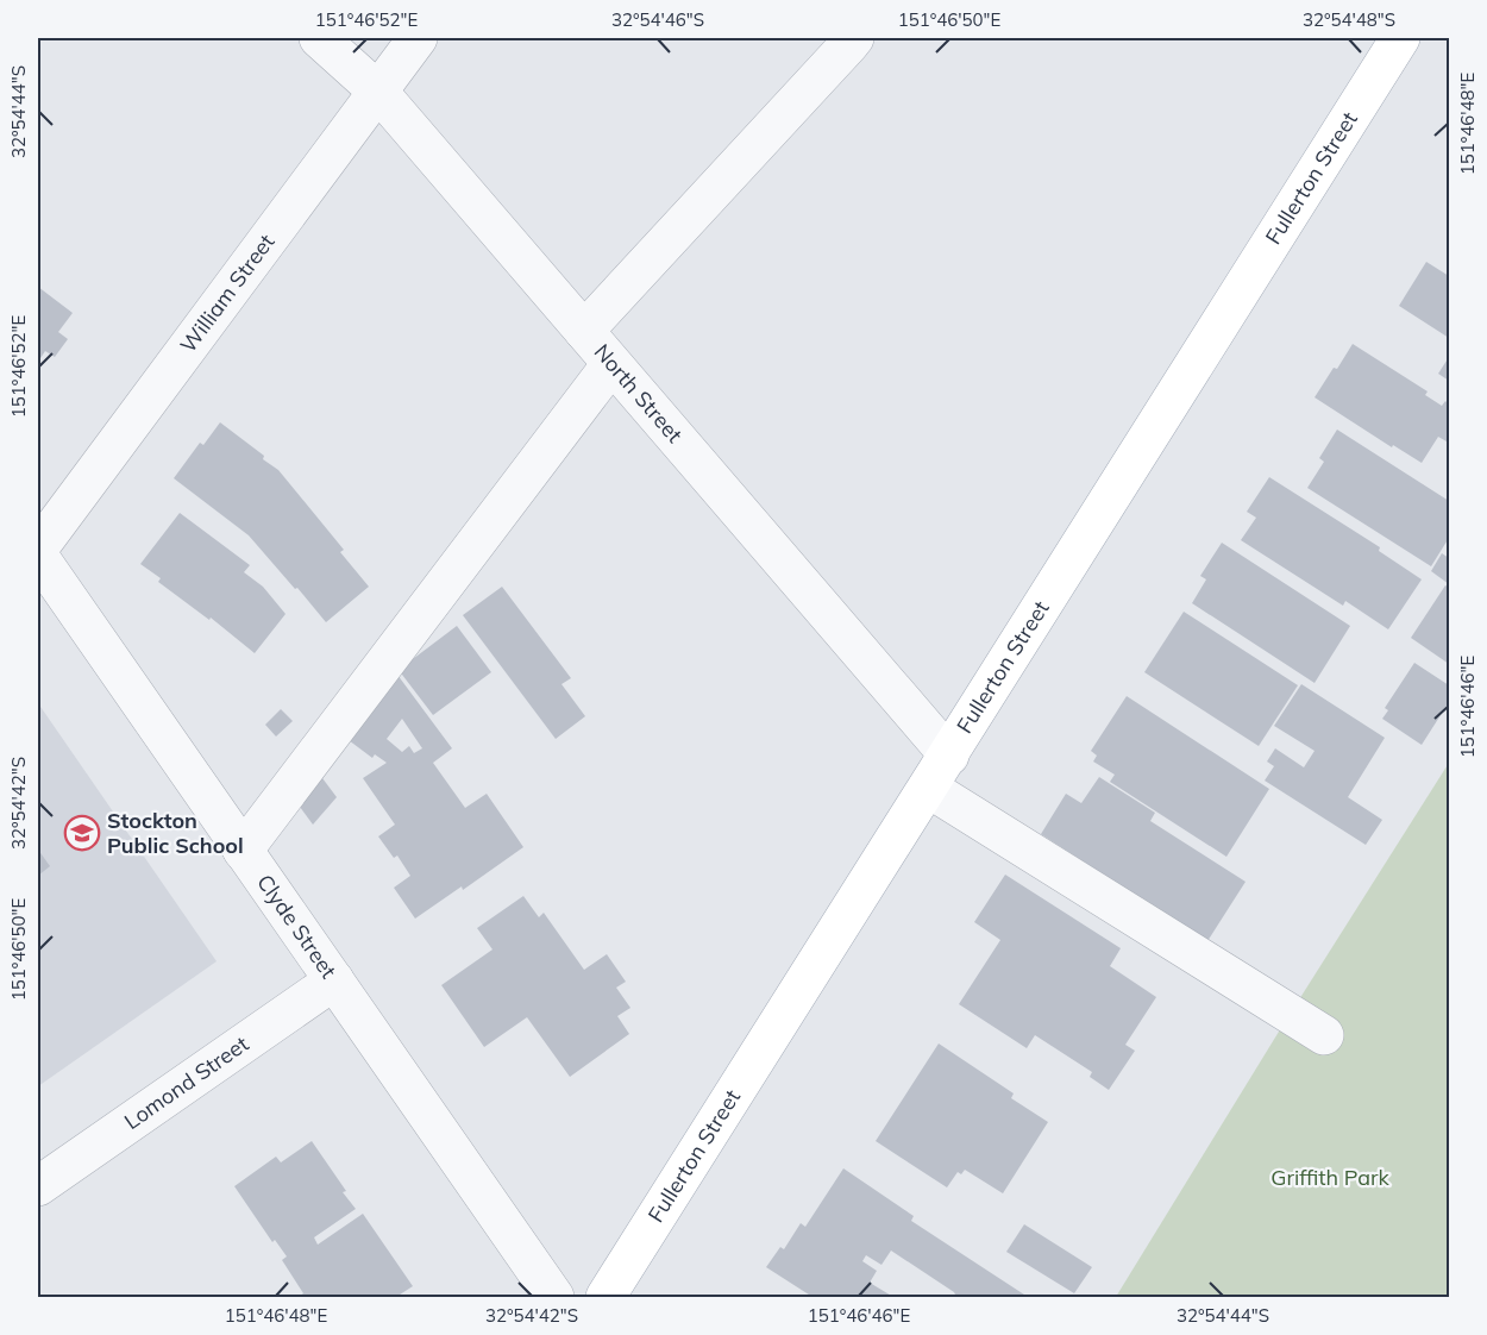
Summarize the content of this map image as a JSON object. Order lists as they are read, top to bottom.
{
  "streets": {
    "main road": ["Fullerton Street"],
    "street": [
      "William Street",
      "North Street",
      "Clyde Street",
      "Lomond Street"
    ]
  },
  "crossings": [
    ["Fullerton Street", "North Street"],
    ["William Street", "North Street"],
    ["Clyde Street", "Lomond Street"]
  ],
  "parks": ["Griffith Park"],
  "places": {
    "school or university": ["Stockton Public School"]
  },
  "coordinates": [
    "151°46'52\"E",
    "32°54'46\"S",
    "151°46'50\"E",
    "32°54'48\"S",
    "32°54'44\"S",
    "151°46'48\"E",
    "151°46'46\"E",
    "32°54'42\"S"
  ]
}
